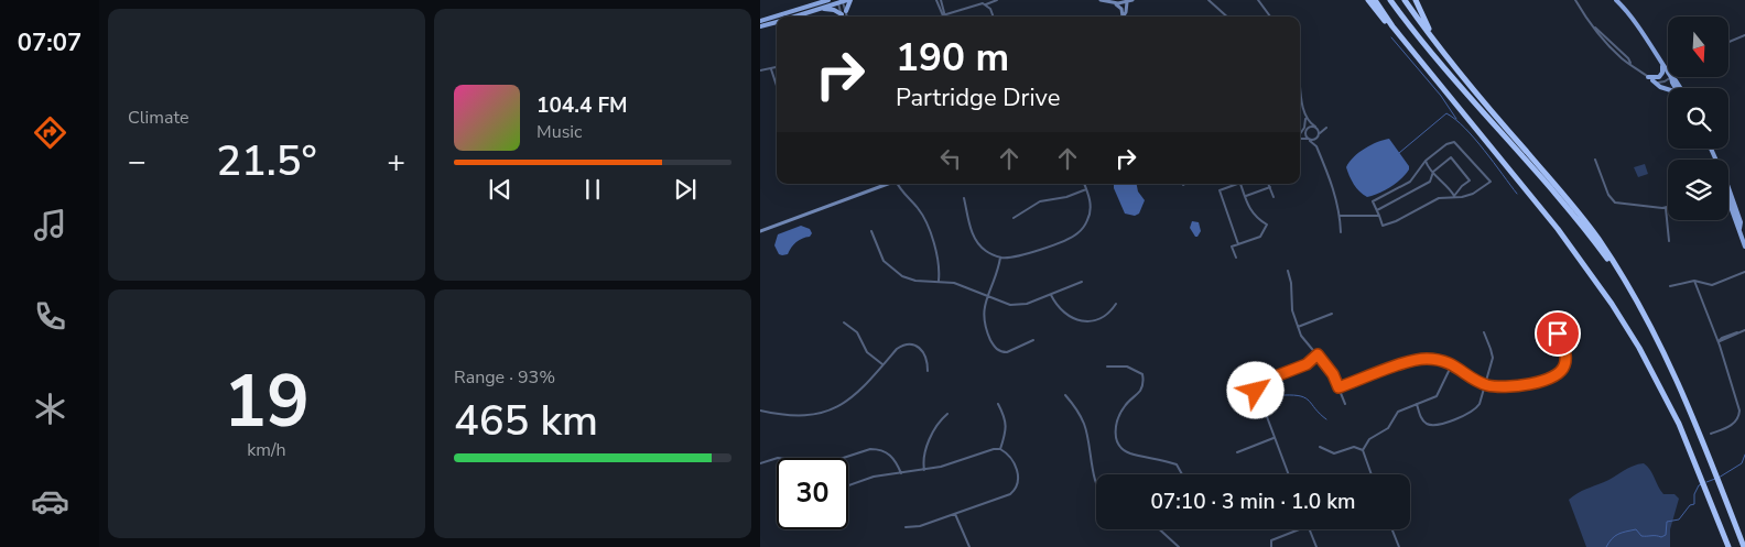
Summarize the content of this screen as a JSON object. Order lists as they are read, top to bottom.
{
  "north": "bottom",
  "page": {
    "tabs": "07:07",
    "tile": [
      "Climate",
      ["19", "km/h"],
      ["Range · 93%", "465 km"]
    ],
    "turn": ["190 m", "Partridge Drive"],
    "song": ["104.4 FM", "Music"],
    "heat": ["−", "21.5°", "+"],
    "limit": "30",
    "trip": "07:10 · 3 min · 1.0 km"
  }
}
